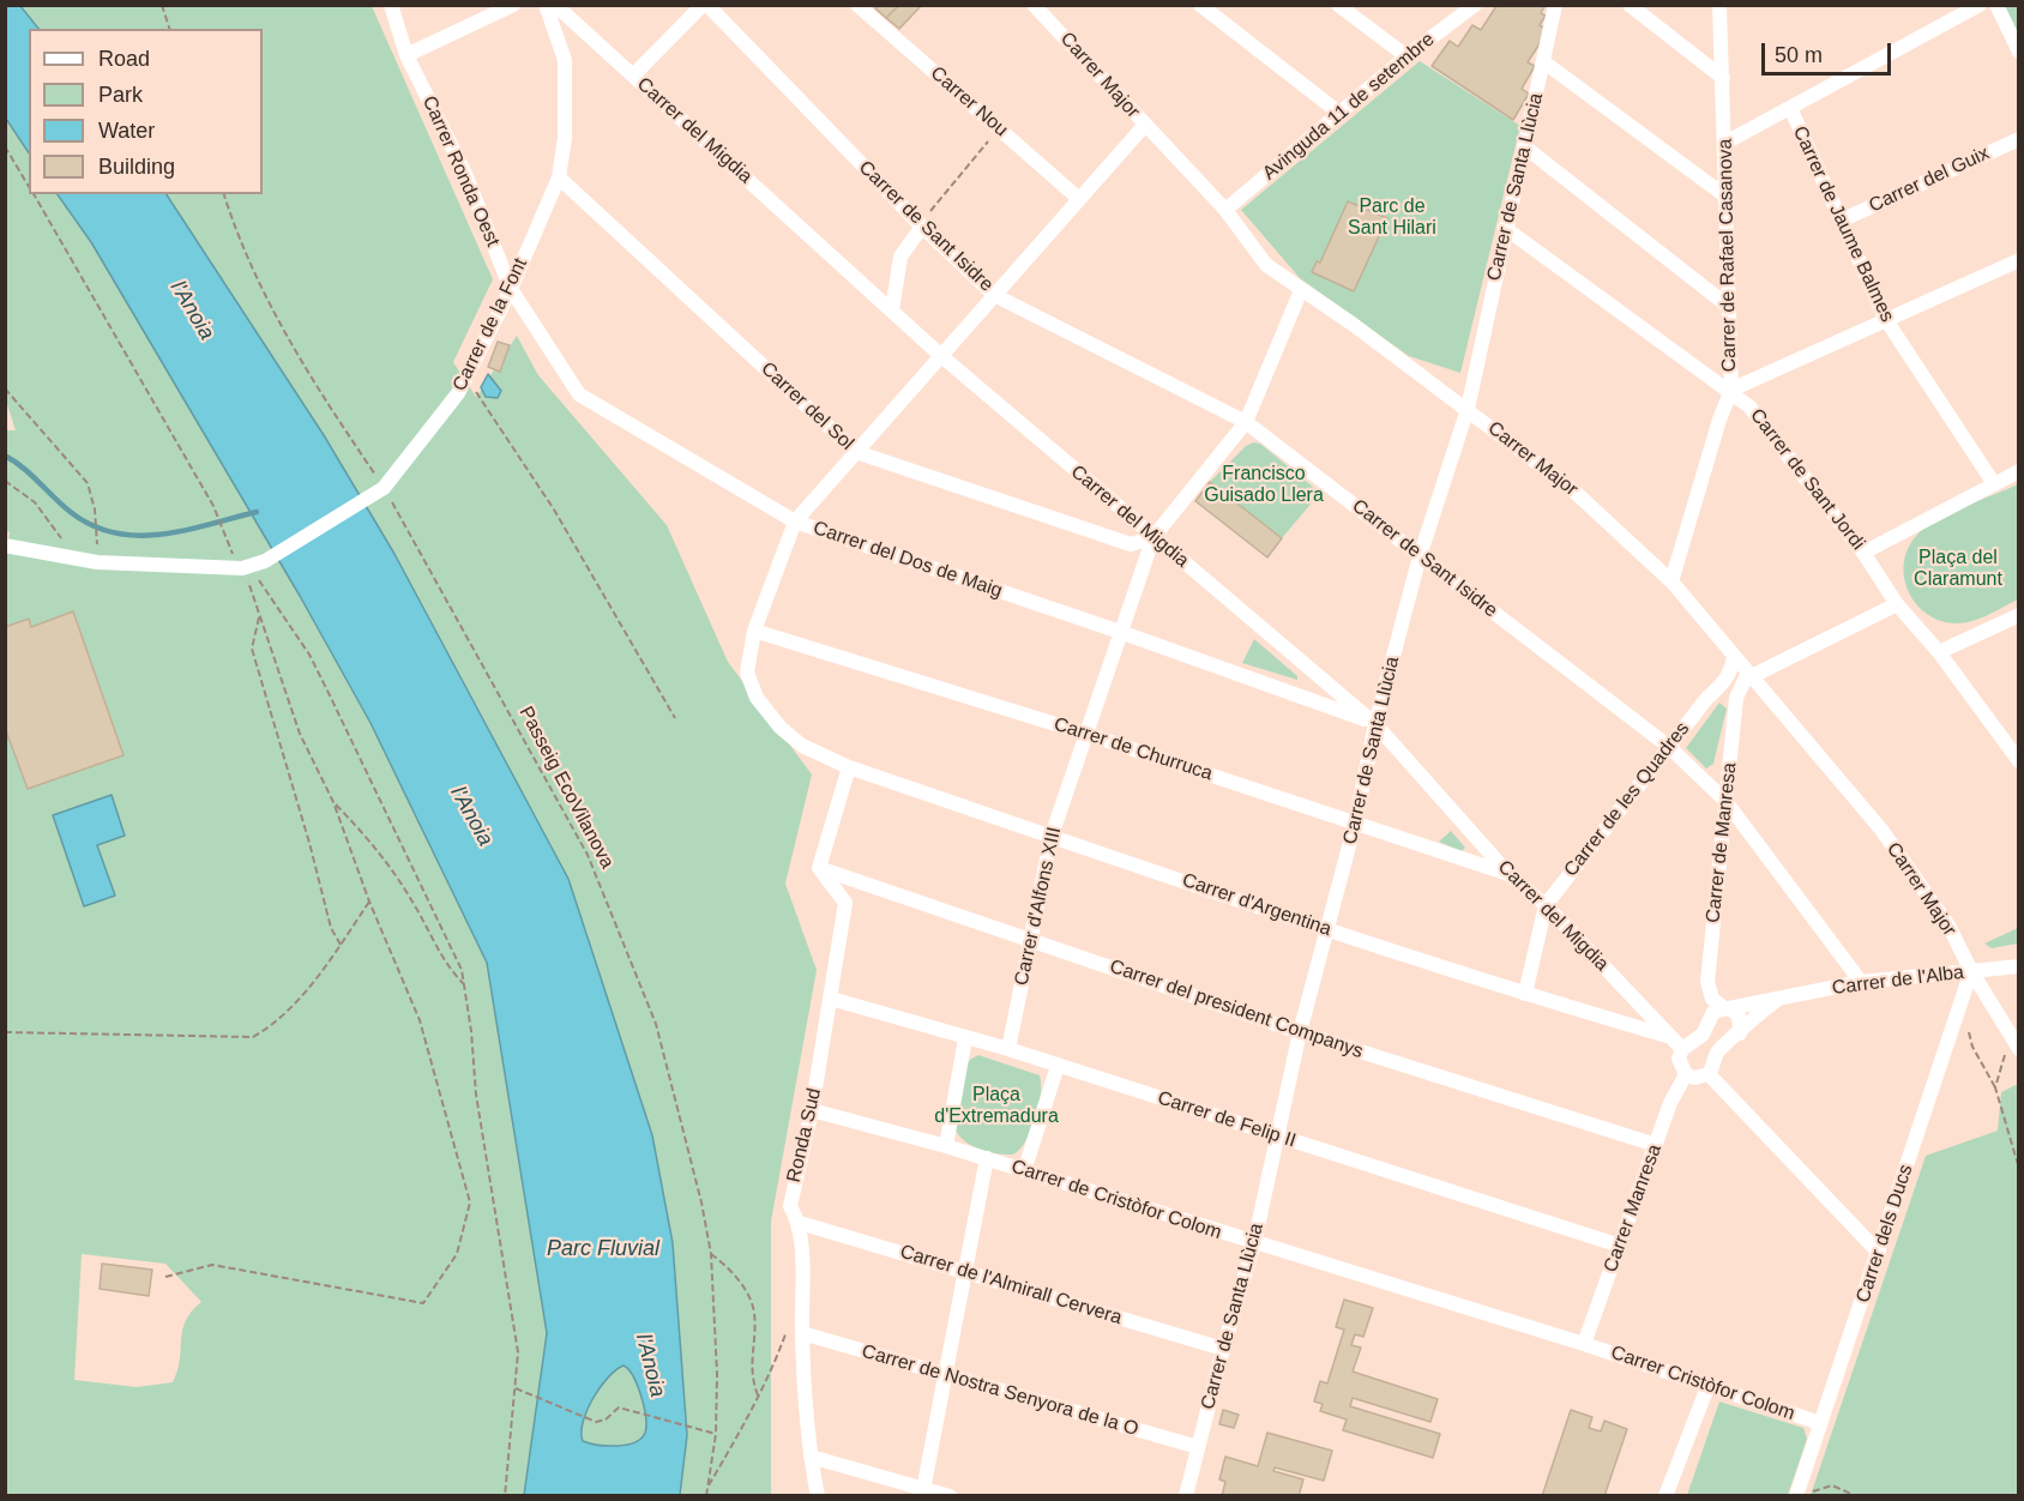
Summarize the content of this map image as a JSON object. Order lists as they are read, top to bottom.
{
  "streets": {
    "street": [
      "Carrer Major",
      "Carrer Nou",
      "Avinguda 11 de setembre",
      "Carrer del Migdia",
      "Carrer Ronda Oest",
      "Carrer del Guix",
      "Carrer de Santa Llùcia",
      "Carrer de Jaume Balmes",
      "Carrer de Sant Isidre",
      "Carrer de Rafael Casanova",
      "Carrer de la Font",
      "Carrer del Sol",
      "Carrer de Sant Jordi",
      "Carrer del Dos de Maig",
      "Carrer de Churruca",
      "Carrer de les Quadres",
      "Carrer de Manresa",
      "Carrer d'Argentina",
      "Carrer d'Alfons XIII",
      "Carrer de l'Alba",
      "Carrer del president Companys",
      "Carrer de Felip II",
      "Ronda Sud",
      "Carrer de Cristòfor Colom",
      "Carrer Manresa",
      "Carrer dels Ducs",
      "Carrer de l'Almirall Cervera",
      "Carrer Cristòfor Colom",
      "Carrer de Nostra Senyora de la O"
    ],
    "path": ["Passeig EcoVilanova"]
  },
  "crossings": [
    ["Carrer Major", "Avinguda 11 de setembre"],
    ["Carrer Major", "Carrer de Santa Llùcia"],
    ["Carrer Major", "Carrer de Rafael Casanova"],
    ["Carrer Major", "Carrer de les Quadres"],
    ["Carrer Major", "Carrer de Manresa"],
    ["Carrer Major", "Carrer d'Alfons XIII"],
    ["Carrer Major", "Carrer de l'Alba"],
    ["Carrer Major", "Carrer dels Ducs"],
    ["Carrer del Migdia", "Carrer de Santa Llùcia"],
    ["Carrer del Migdia", "Carrer del Sol"],
    ["Carrer del Migdia", "Carrer del Dos de Maig"],
    ["Carrer del Migdia", "Carrer de Churruca"],
    ["Carrer del Migdia", "Carrer de les Quadres"],
    ["Carrer del Migdia", "Carrer d'Argentina"],
    ["Carrer del Migdia", "Carrer d'Alfons XIII"],
    ["Carrer Ronda Oest", "Carrer de la Font"],
    ["Carrer Ronda Oest", "Carrer del Dos de Maig"],
    ["Carrer del Guix", "Carrer de Jaume Balmes"],
    ["Carrer de Santa Llùcia", "Carrer de Sant Isidre"],
    ["Carrer de Santa Llùcia", "Carrer de Sant Jordi"],
    ["Carrer de Santa Llùcia", "Carrer del Dos de Maig"],
    ["Carrer de Santa Llùcia", "Carrer de Churruca"],
    ["Carrer de Santa Llùcia", "Carrer d'Argentina"],
    ["Carrer de Santa Llùcia", "Carrer del president Companys"],
    ["Carrer de Santa Llùcia", "Carrer de Felip II"],
    ["Carrer de Santa Llùcia", "Carrer de Cristòfor Colom"],
    ["Carrer de Santa Llùcia", "Carrer de l'Almirall Cervera"],
    ["Carrer de Santa Llùcia", "Carrer de Nostra Senyora de la O"],
    ["Carrer de Sant Isidre", "Carrer de les Quadres"],
    ["Carrer de Sant Isidre", "Carrer de Manresa"],
    ["Carrer de Sant Isidre", "Carrer d'Alfons XIII"],
    ["Carrer de Sant Isidre", "Carrer de l'Alba"],
    ["Carrer de Rafael Casanova", "Carrer de Sant Jordi"],
    ["Carrer de la Font", "Carrer del Sol"],
    ["Carrer de la Font", "Carrer del Dos de Maig"],
    ["Carrer de la Font", "Passeig EcoVilanova"],
    ["Carrer del Sol", "Carrer d'Alfons XIII"],
    ["Carrer del Dos de Maig", "Carrer d'Argentina"],
    ["Carrer del Dos de Maig", "Carrer d'Alfons XIII"],
    ["Carrer de Churruca", "Carrer d'Argentina"],
    ["Carrer de Churruca", "Carrer d'Alfons XIII"],
    ["Carrer de les Quadres", "Carrer d'Argentina"],
    ["Carrer de Manresa", "Carrer de l'Alba"],
    ["Carrer d'Argentina", "Carrer d'Alfons XIII"],
    ["Carrer d'Alfons XIII", "Carrer del president Companys"],
    ["Carrer d'Alfons XIII", "Carrer de Felip II"],
    ["Carrer de l'Alba", "Carrer dels Ducs"],
    ["Carrer del president Companys", "Ronda Sud"],
    ["Carrer del president Companys", "Carrer Manresa"],
    ["Carrer de Felip II", "Ronda Sud"],
    ["Carrer de Felip II", "Carrer Manresa"],
    ["Ronda Sud", "Carrer de Cristòfor Colom"],
    ["Ronda Sud", "Carrer de l'Almirall Cervera"],
    ["Ronda Sud", "Carrer de Nostra Senyora de la O"],
    ["Carrer de Cristòfor Colom", "Carrer Manresa"],
    ["Carrer de Cristòfor Colom", "Carrer Cristòfor Colom"],
    ["Carrer Manresa", "Carrer Cristòfor Colom"],
    ["Carrer dels Ducs", "Carrer Cristòfor Colom"]
  ],
  "water": ["l'Anoia", "Parc Fluvial"],
  "parks": [
    "Parc de Sant Hilari",
    "Francisco Guisado Llera",
    "Plaça del Claramunt",
    "Plaça d'Extremadura"
  ],
  "legend": [
    "Road",
    "Park",
    "Water",
    "Building"
  ],
  "scale_bar": "50 m"
}
